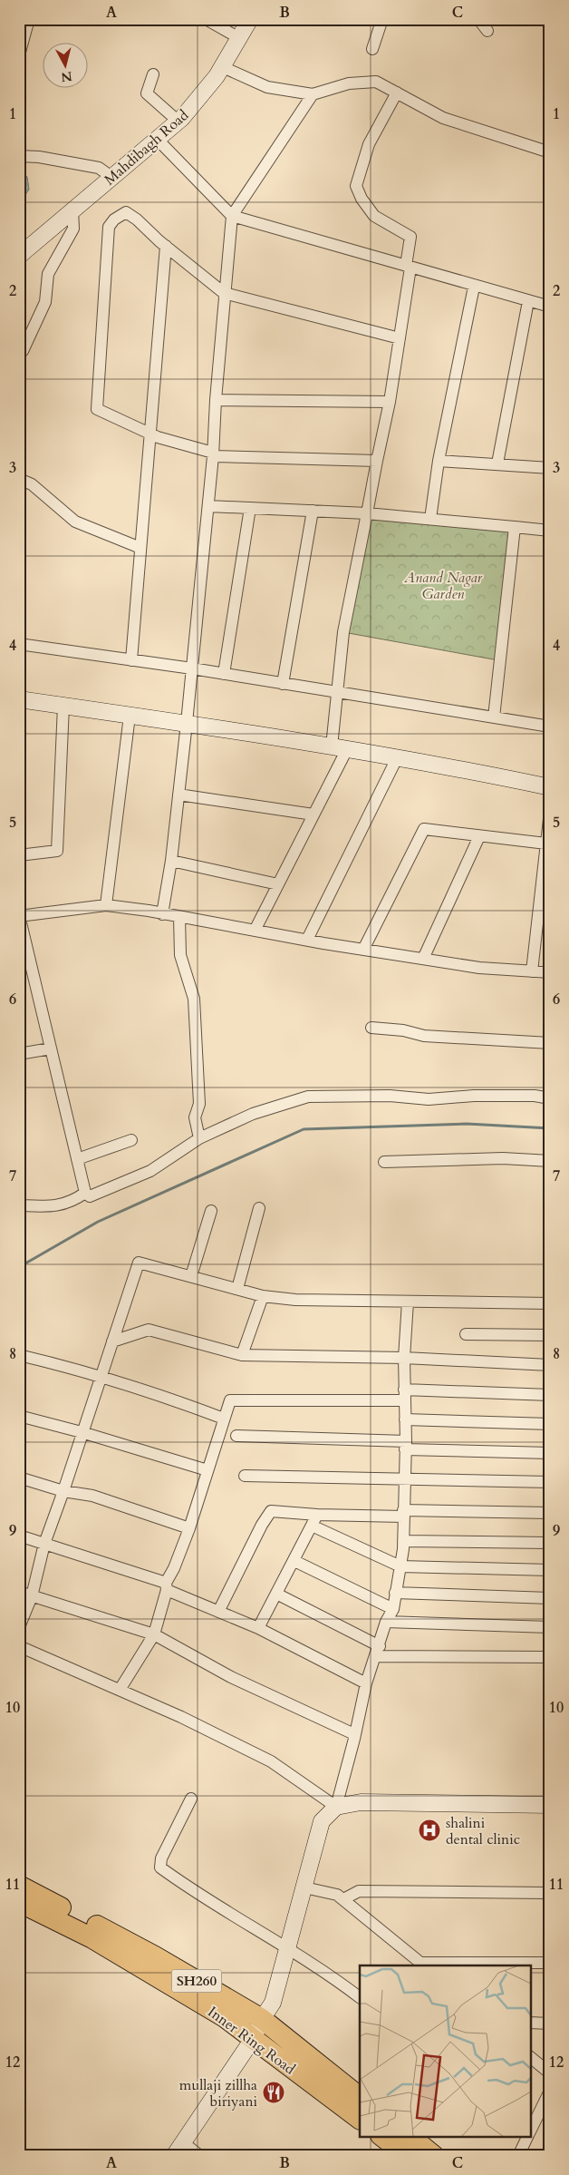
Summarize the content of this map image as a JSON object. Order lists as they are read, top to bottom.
{
  "streets": {
    "highway": ["SH260", "Inner Ring Road"],
    "street": ["Mahdibagh Road"]
  },
  "parks": ["Anand Nagar Garden"],
  "places": {
    "hospital": ["shalini dental clinic"],
    "restaurant": ["mullaji zillha biriyani"]
  },
  "north": "bottom",
  "grid": {
    "columns": ["A", "B", "C"],
    "rows": [
      "1",
      "2",
      "3",
      "4",
      "5",
      "6",
      "7",
      "8",
      "9",
      "10",
      "11",
      "12"
    ]
  }
}
